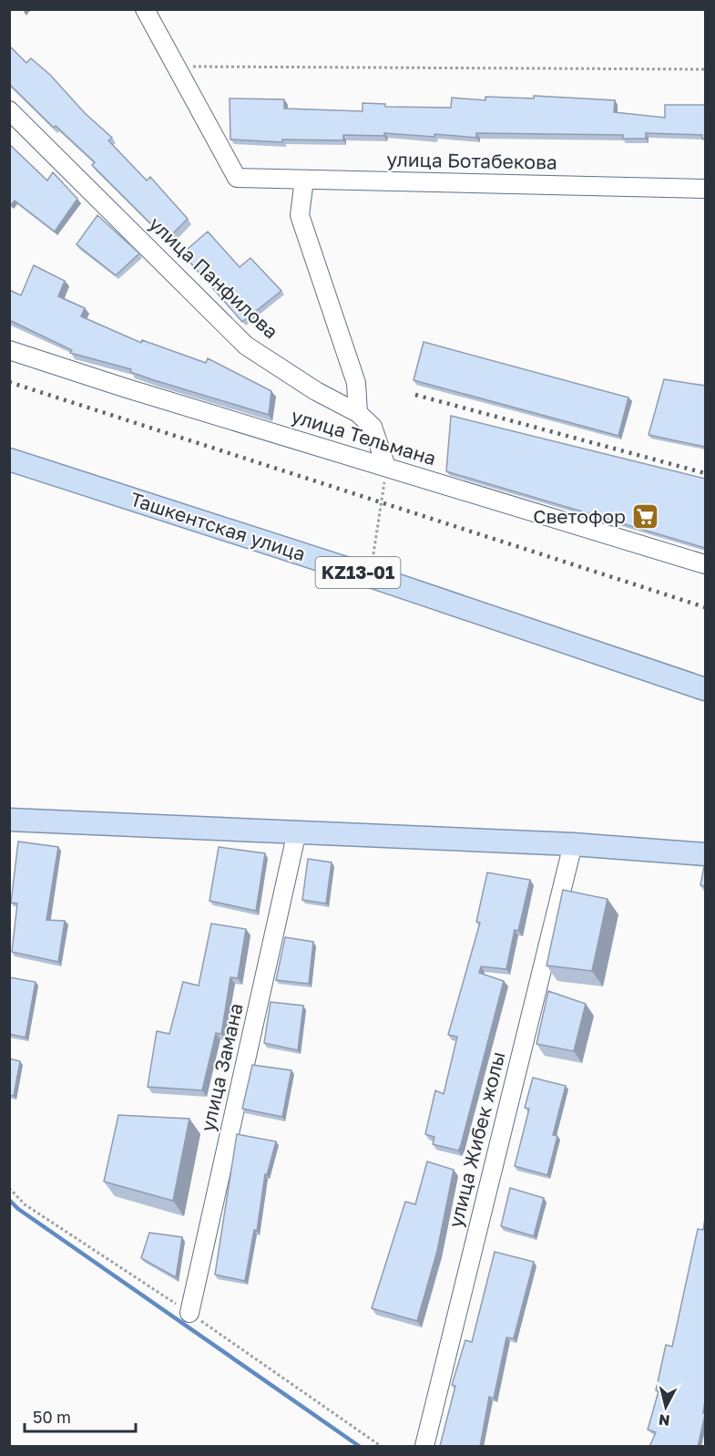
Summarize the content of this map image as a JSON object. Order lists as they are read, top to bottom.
{
  "streets": {
    "main road": ["Ташкентская улица", "KZ13-01"],
    "street": [
      "улица Ботабекова",
      "улица Панфилова",
      "улица Тельмана",
      "улица Замана",
      "улица Жибек жолы"
    ]
  },
  "crossings": [
    ["улица Панфилова", "улица Тельмана"]
  ],
  "places": {
    "supermarket": ["Светофор"]
  },
  "scale_bar": "50 m",
  "north": "bottom"
}
